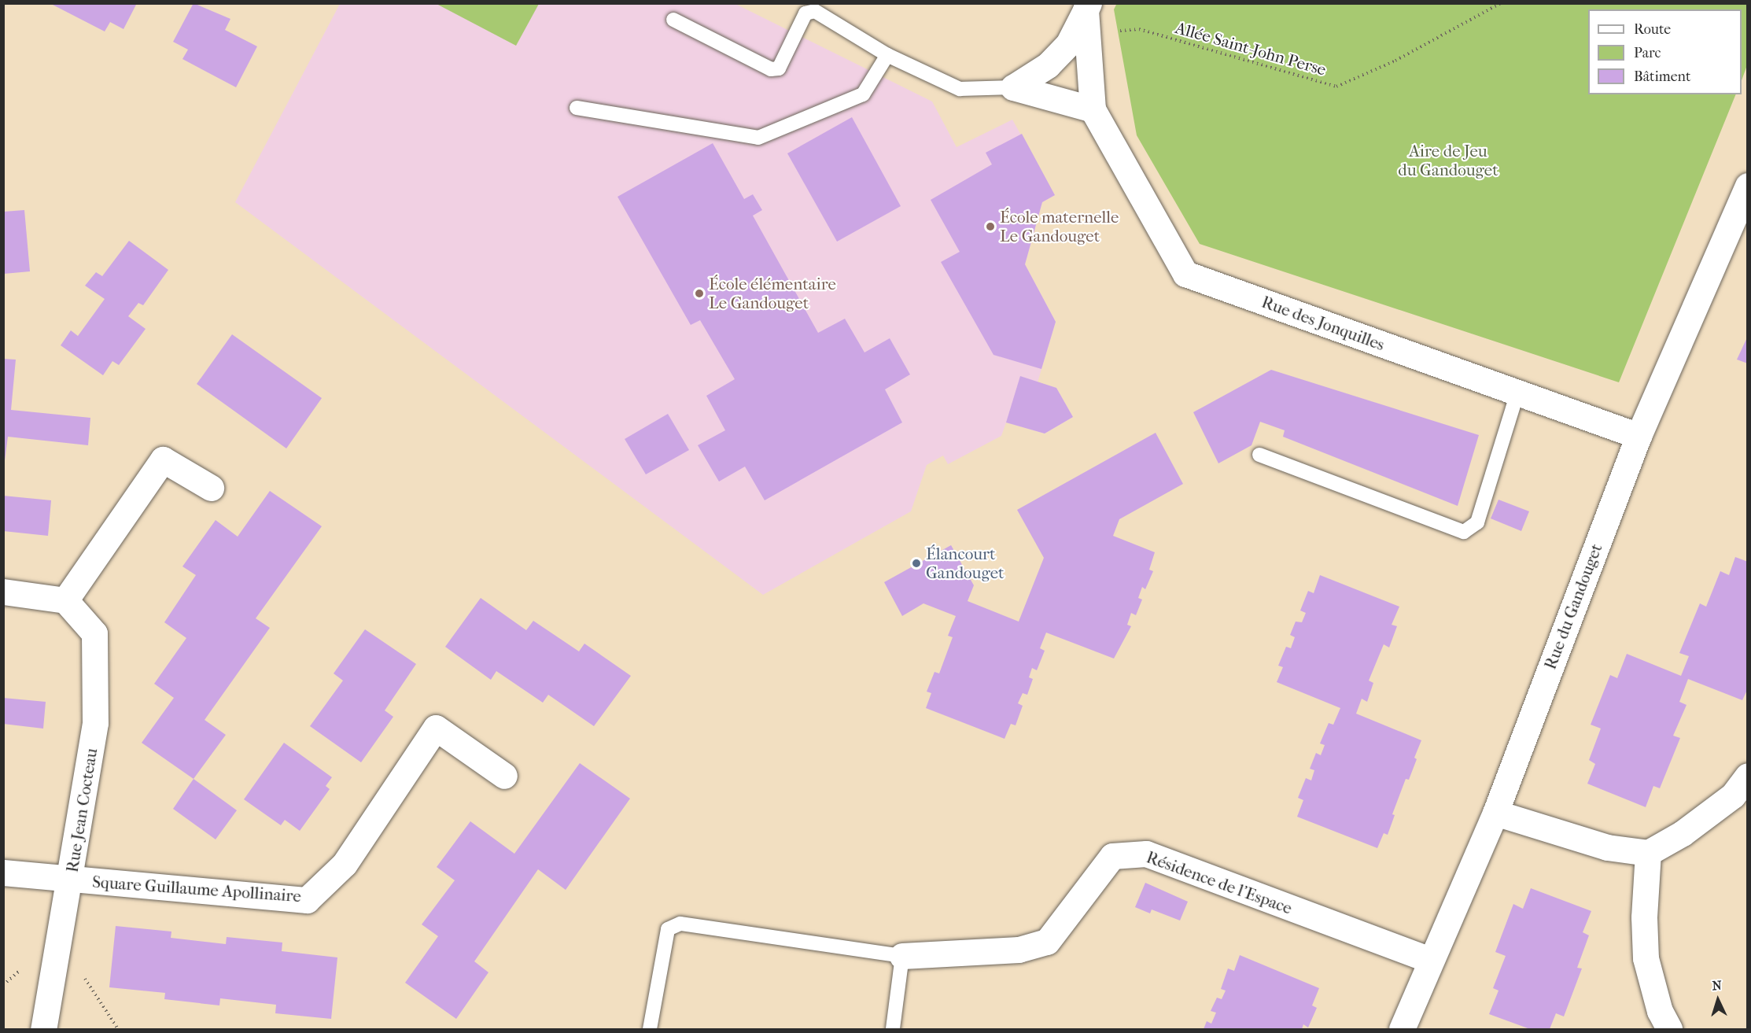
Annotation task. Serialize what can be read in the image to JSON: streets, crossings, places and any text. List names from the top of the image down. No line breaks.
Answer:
{"streets":{"street":["Rue des Jonquilles","Rue du Gandouget","Rue Jean Cocteau","Résidence de l'Espace","Square Guillaume Apollinaire"],"path":["Allée Saint-John Perse"]},"crossings":[["Allée Saint-John Perse","Rue des Jonquilles"],["Rue des Jonquilles","Rue du Gandouget"],["Rue du Gandouget","Résidence de l'Espace"],["Rue Jean Cocteau","Square Guillaume Apollinaire"]],"parks":["Aire de Jeu du Gandouget"],"places":["École maternelle Le Gandouget","École élémentaire Le Gandouget","Élancourt Gandouget"],"legend":["Route","Parc","Bâtiment"],"north":"top"}
